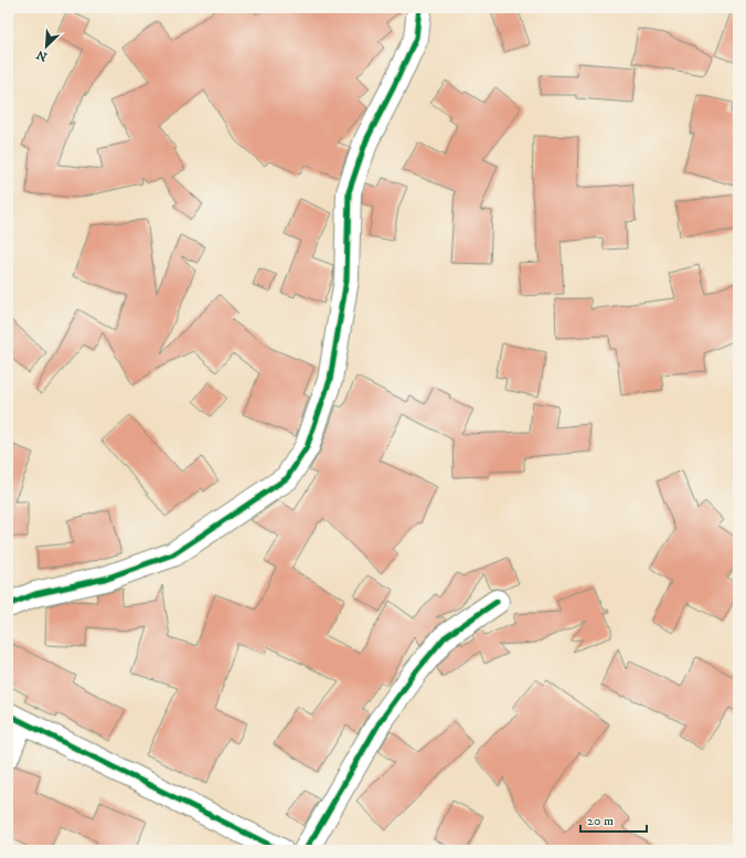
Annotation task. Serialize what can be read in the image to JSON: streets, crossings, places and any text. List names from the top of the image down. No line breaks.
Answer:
{"scale_bar":"20 m","north":"bottom left"}
